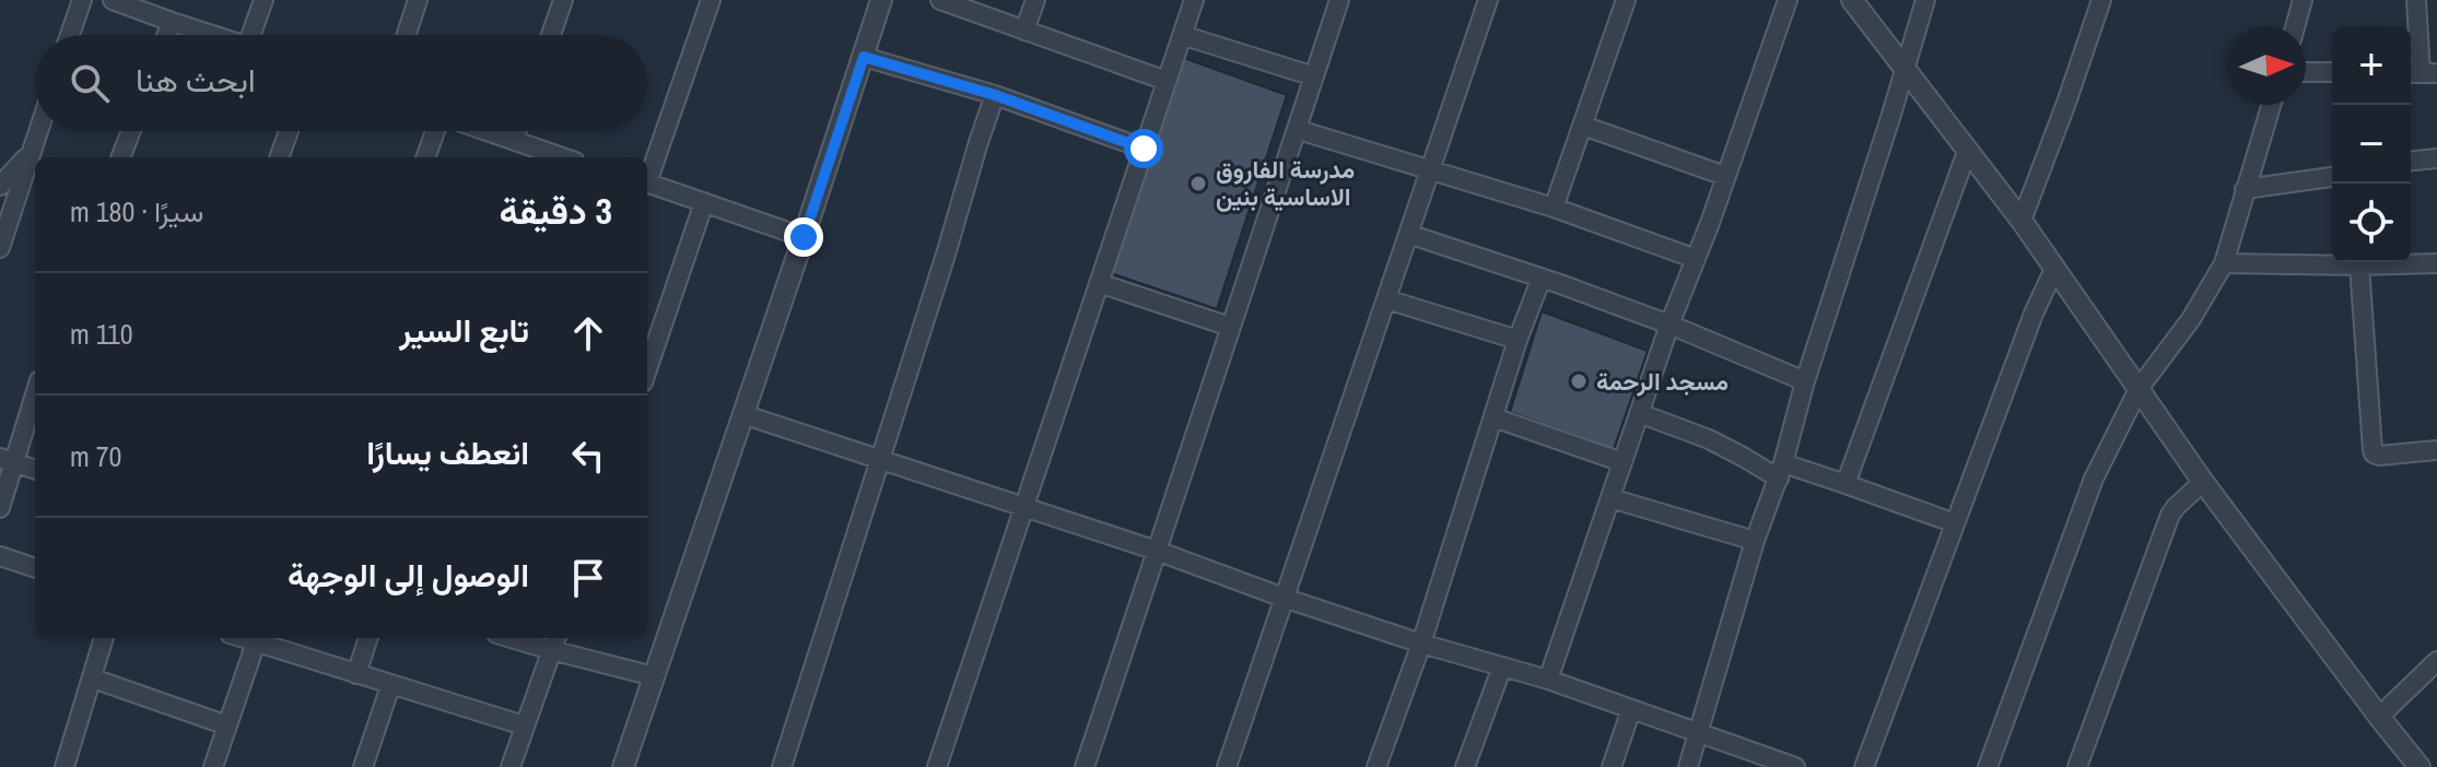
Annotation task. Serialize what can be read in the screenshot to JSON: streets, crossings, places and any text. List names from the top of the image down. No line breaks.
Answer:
{"places":["مدرسة الفاروق الاساسية بنين","مسجد الرحمة"],"north":"right","page":{"map_buttons":["+","−"],"search":"ابحث هنا","heading":["3 دقيقة","سيرًا · 180 m"],"list":[["تابع السير","110 m"],["انعطف يسارًا","70 m"],"الوصول إلى الوجهة"]}}
